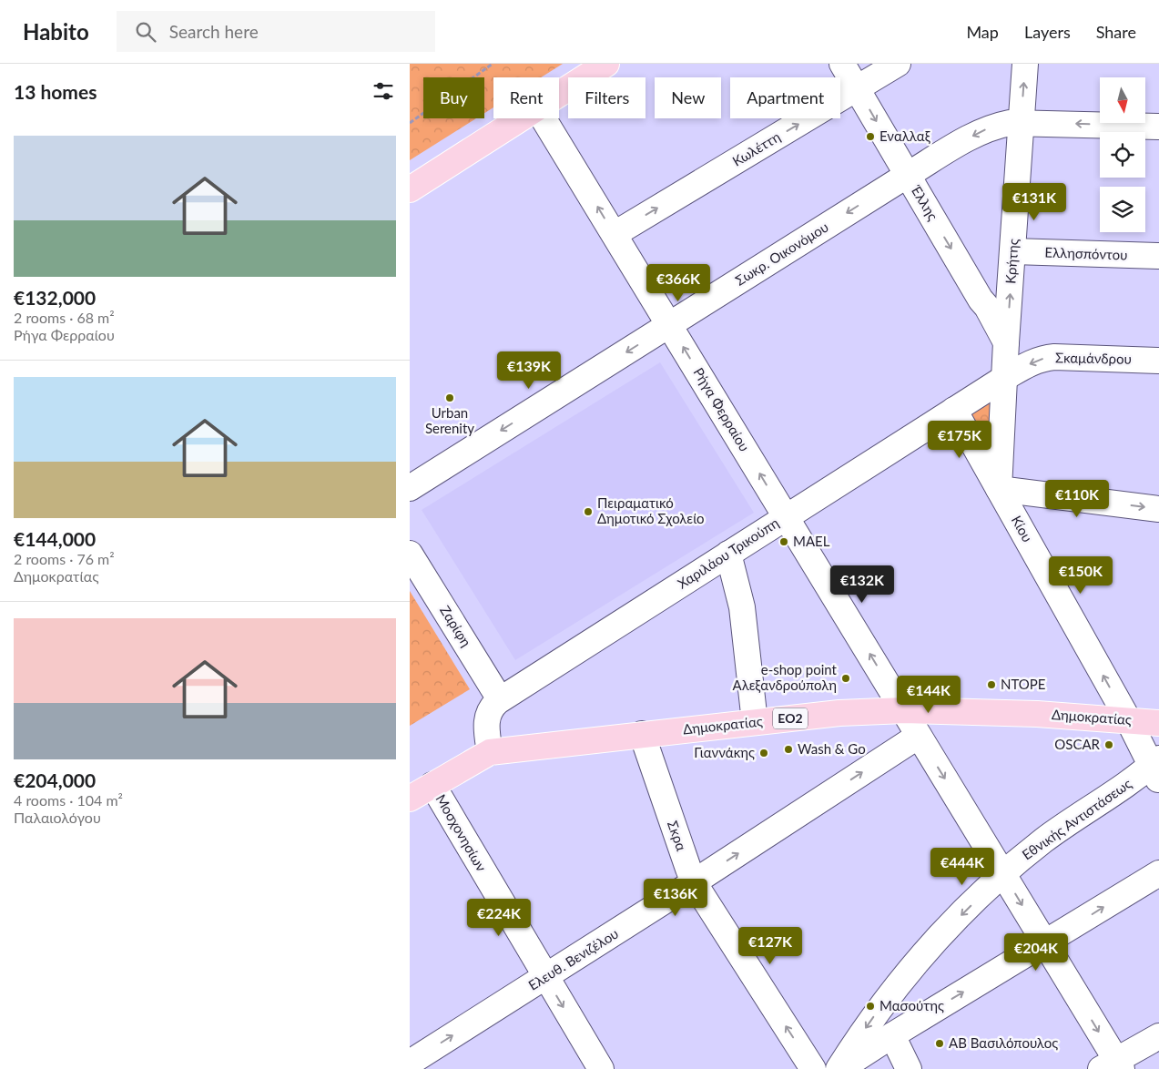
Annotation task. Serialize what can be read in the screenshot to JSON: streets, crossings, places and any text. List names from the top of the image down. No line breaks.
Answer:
{"streets":{"main road":["Δημοκρατίας","ΕΟ2"],"street":["Κωλέττη","Έλλης","Σωκρ. Οικονόμου","Ελλησπόντου","Κρήτης","Σκαμάνδρου","Ρήγα Φερραίου","Κίου","Χαριλάου Τρικούπη","Ζαρίφη","Εθνικής Αντιστάσεως","Μοσχονησίων","Σκρα","Ελευθ. Βενιζέλου"]},"crossings":[["Κωλέττη","Έλλης"],["Κωλέττη","Ρήγα Φερραίου"],["Έλλης","Σωκρ. Οικονόμου"],["Έλλης","Κρήτης"],["Σωκρ. Οικονόμου","Κρήτης"],["Σωκρ. Οικονόμου","Ρήγα Φερραίου"],["Ελλησπόντου","Κρήτης"],["Κρήτης","Σκαμάνδρου"],["Κρήτης","Κίου"],["Κρήτης","Χαριλάου Τρικούπη"],["Σκαμάνδρου","Χαριλάου Τρικούπη"],["Ρήγα Φερραίου","Χαριλάου Τρικούπη"],["Ρήγα Φερραίου","Δημοκρατίας"],["Ρήγα Φερραίου","Εθνικής Αντιστάσεως"],["Ρήγα Φερραίου","Ελευθ. Βενιζέλου"],["Κίου","Χαριλάου Τρικούπη"],["Κίου","Δημοκρατίας"],["Κίου","Εθνικής Αντιστάσεως"],["Χαριλάου Τρικούπη","Ζαρίφη"],["Χαριλάου Τρικούπη","Δημοκρατίας"],["Δημοκρατίας","Μοσχονησίων"],["Δημοκρατίας","Σκρα"],["Μοσχονησίων","Ελευθ. Βενιζέλου"],["Σκρα","Ελευθ. Βενιζέλου"]],"one_way":["Κωλέττη","Έλλης","Σωκρ. Οικονόμου","Κρήτης","Κίου","Σκρα","Ελευθ. Βενιζέλου"],"places":["Εναλλαξ","Urban Serenity","Πειραματικό Δημοτικό Σχολείο","MAEL","e-shop point Αλεξανδρούπολη","ΝΤΟΡΕ","OSCAR","Wash & Go","Γιαννάκης","Μασούτης","ΑΒ Βασιλόπουλος"],"north":"bottom","page":{"header":"Habito","search":"Search here","nav":["Map","Layers","Share"],"heading":"13 homes","chip":["Buy","Rent","Filters","New","Apartment"],"list":[{"name":"€132,000","note":"2 rooms · 68 m² · Ρήγα Φερραίου"},{"name":"€144,000","note":"2 rooms · 76 m² · Δημοκρατίας"},{"name":"€204,000","note":"4 rooms · 104 m² · Παλαιολόγου"}],"price":["€131K","€366K","€139K","€175K","€110K","€150K","€132K","€144K","€444K","€136K","€224K","€127K","€204K"]}}
